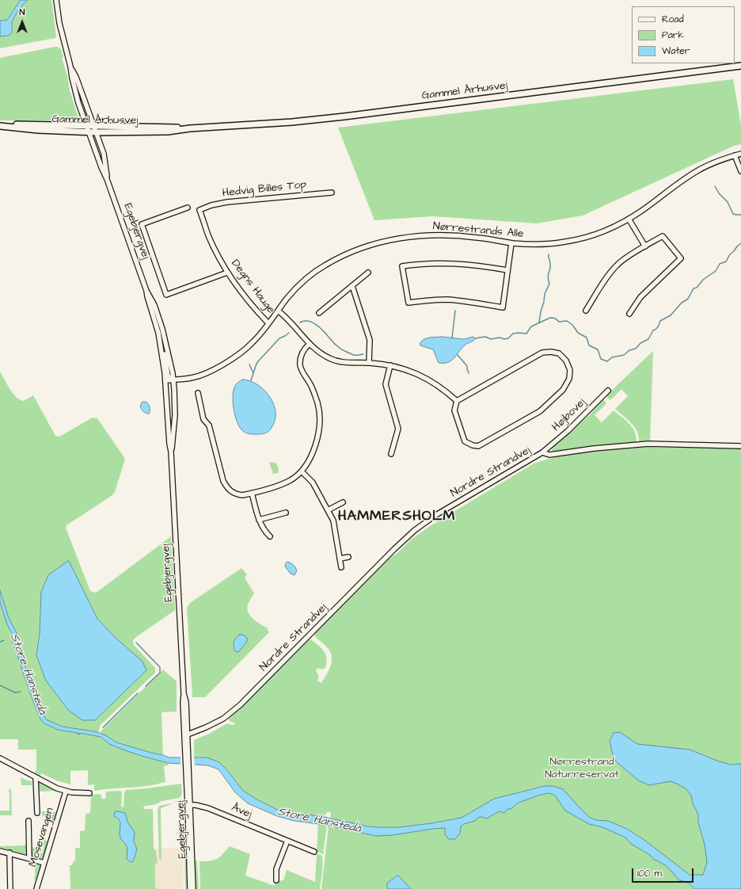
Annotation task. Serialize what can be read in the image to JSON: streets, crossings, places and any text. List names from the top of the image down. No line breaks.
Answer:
{"streets":{"main road":["Gammel Århusvej"],"street":["Hedvig Billes Top","Nørrestrands Alle","Egebjergvej","Degns Hauge","Højbovej","Nordre Strandvej","Åvej","Mosevangen"]},"crossings":[["Gammel Århusvej","Egebjergvej"],["Hedvig Billes Top","Degns Hauge"],["Nørrestrands Alle","Egebjergvej"],["Nørrestrands Alle","Degns Hauge"],["Egebjergvej","Nordre Strandvej"],["Egebjergvej","Åvej"],["Højbovej","Nordre Strandvej"]],"districts":["HAMMERSHOLM"],"water":["Store Hanstedå"],"parks":["Nørrestrand Naturreservat"],"legend":["Road","Park","Water"],"scale_bar":"100 m","north":"top"}
